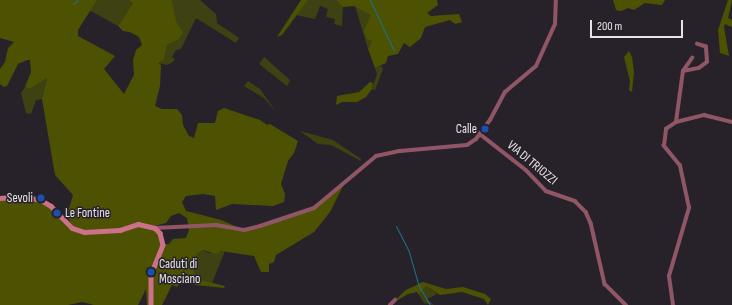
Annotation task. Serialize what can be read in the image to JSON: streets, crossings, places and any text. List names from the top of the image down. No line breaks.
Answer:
{"streets":{"street":["VIA DI TRIOZZI"]},"places":["Calle","Sevoli","Le Fontine","Caduti di Mosciano"],"scale_bar":"200 m"}
